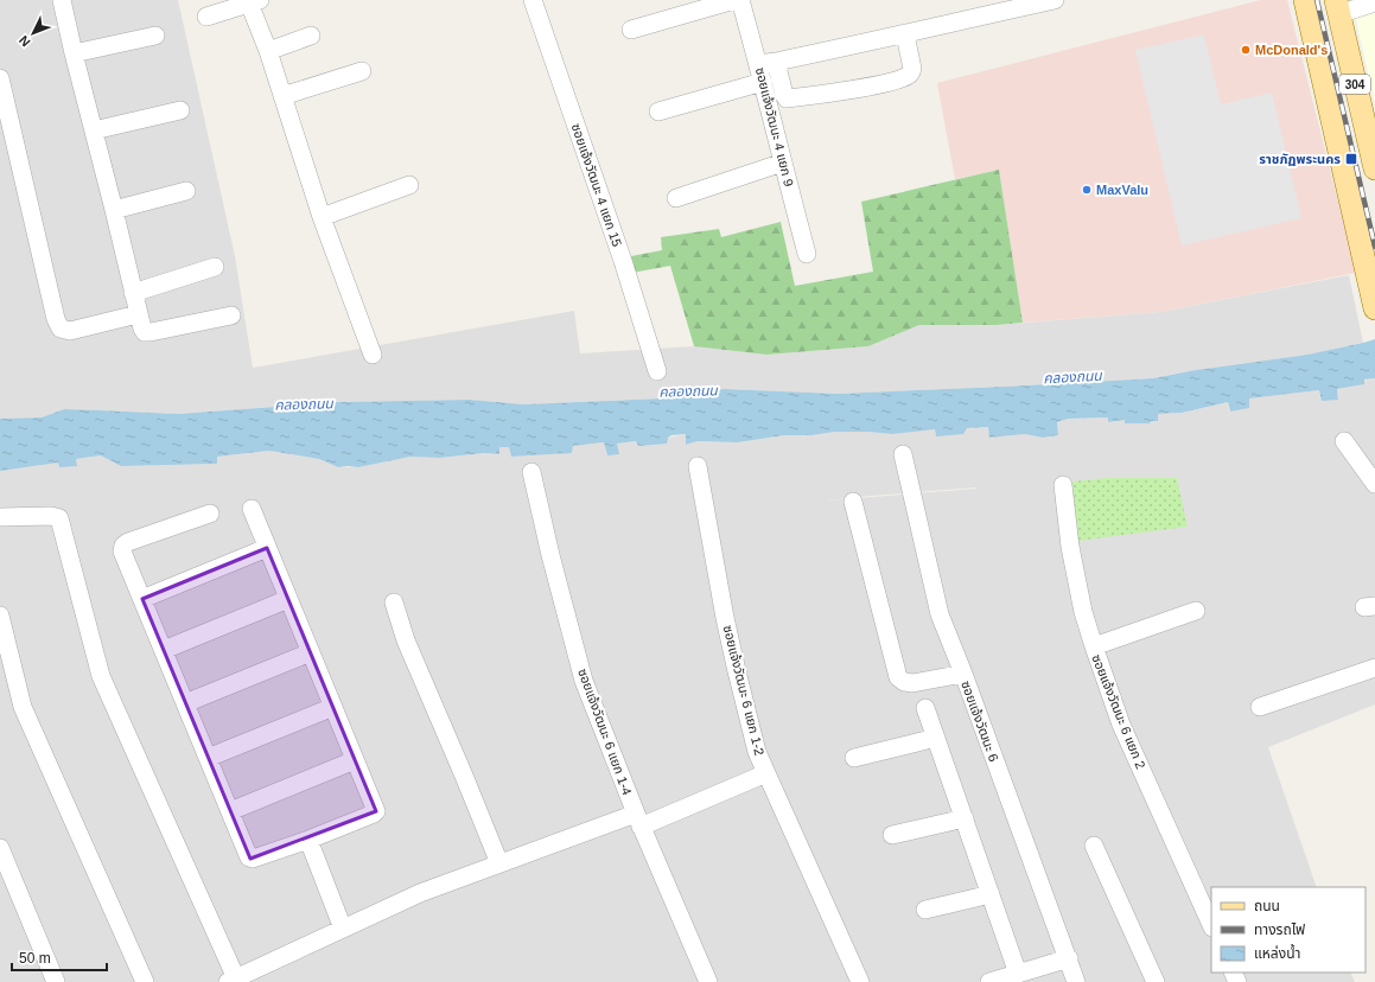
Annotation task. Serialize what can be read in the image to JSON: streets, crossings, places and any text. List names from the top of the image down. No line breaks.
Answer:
{"streets":{"main road":["304"],"street":["ซอยแจ้งวัฒนะ 4 แยก 9","ซอยแจ้งวัฒนะ 4 แยก 15","ซอยแจ้งวัฒนะ 6 แยก 1-2","ซอยแจ้งวัฒนะ 6 แยก 2","ซอยแจ้งวัฒนะ 6","ซอยแจ้งวัฒนะ 6 แยก 1-4"]},"water":["คลองถนน"],"places":{"other":["McDonald's","MaxValu"],"transit":["ราชภัฏพระนคร"]},"legend":["ถนน","ทางรถไฟ","แหล่งน้ำ"],"scale_bar":"50 m","north":"bottom left"}
